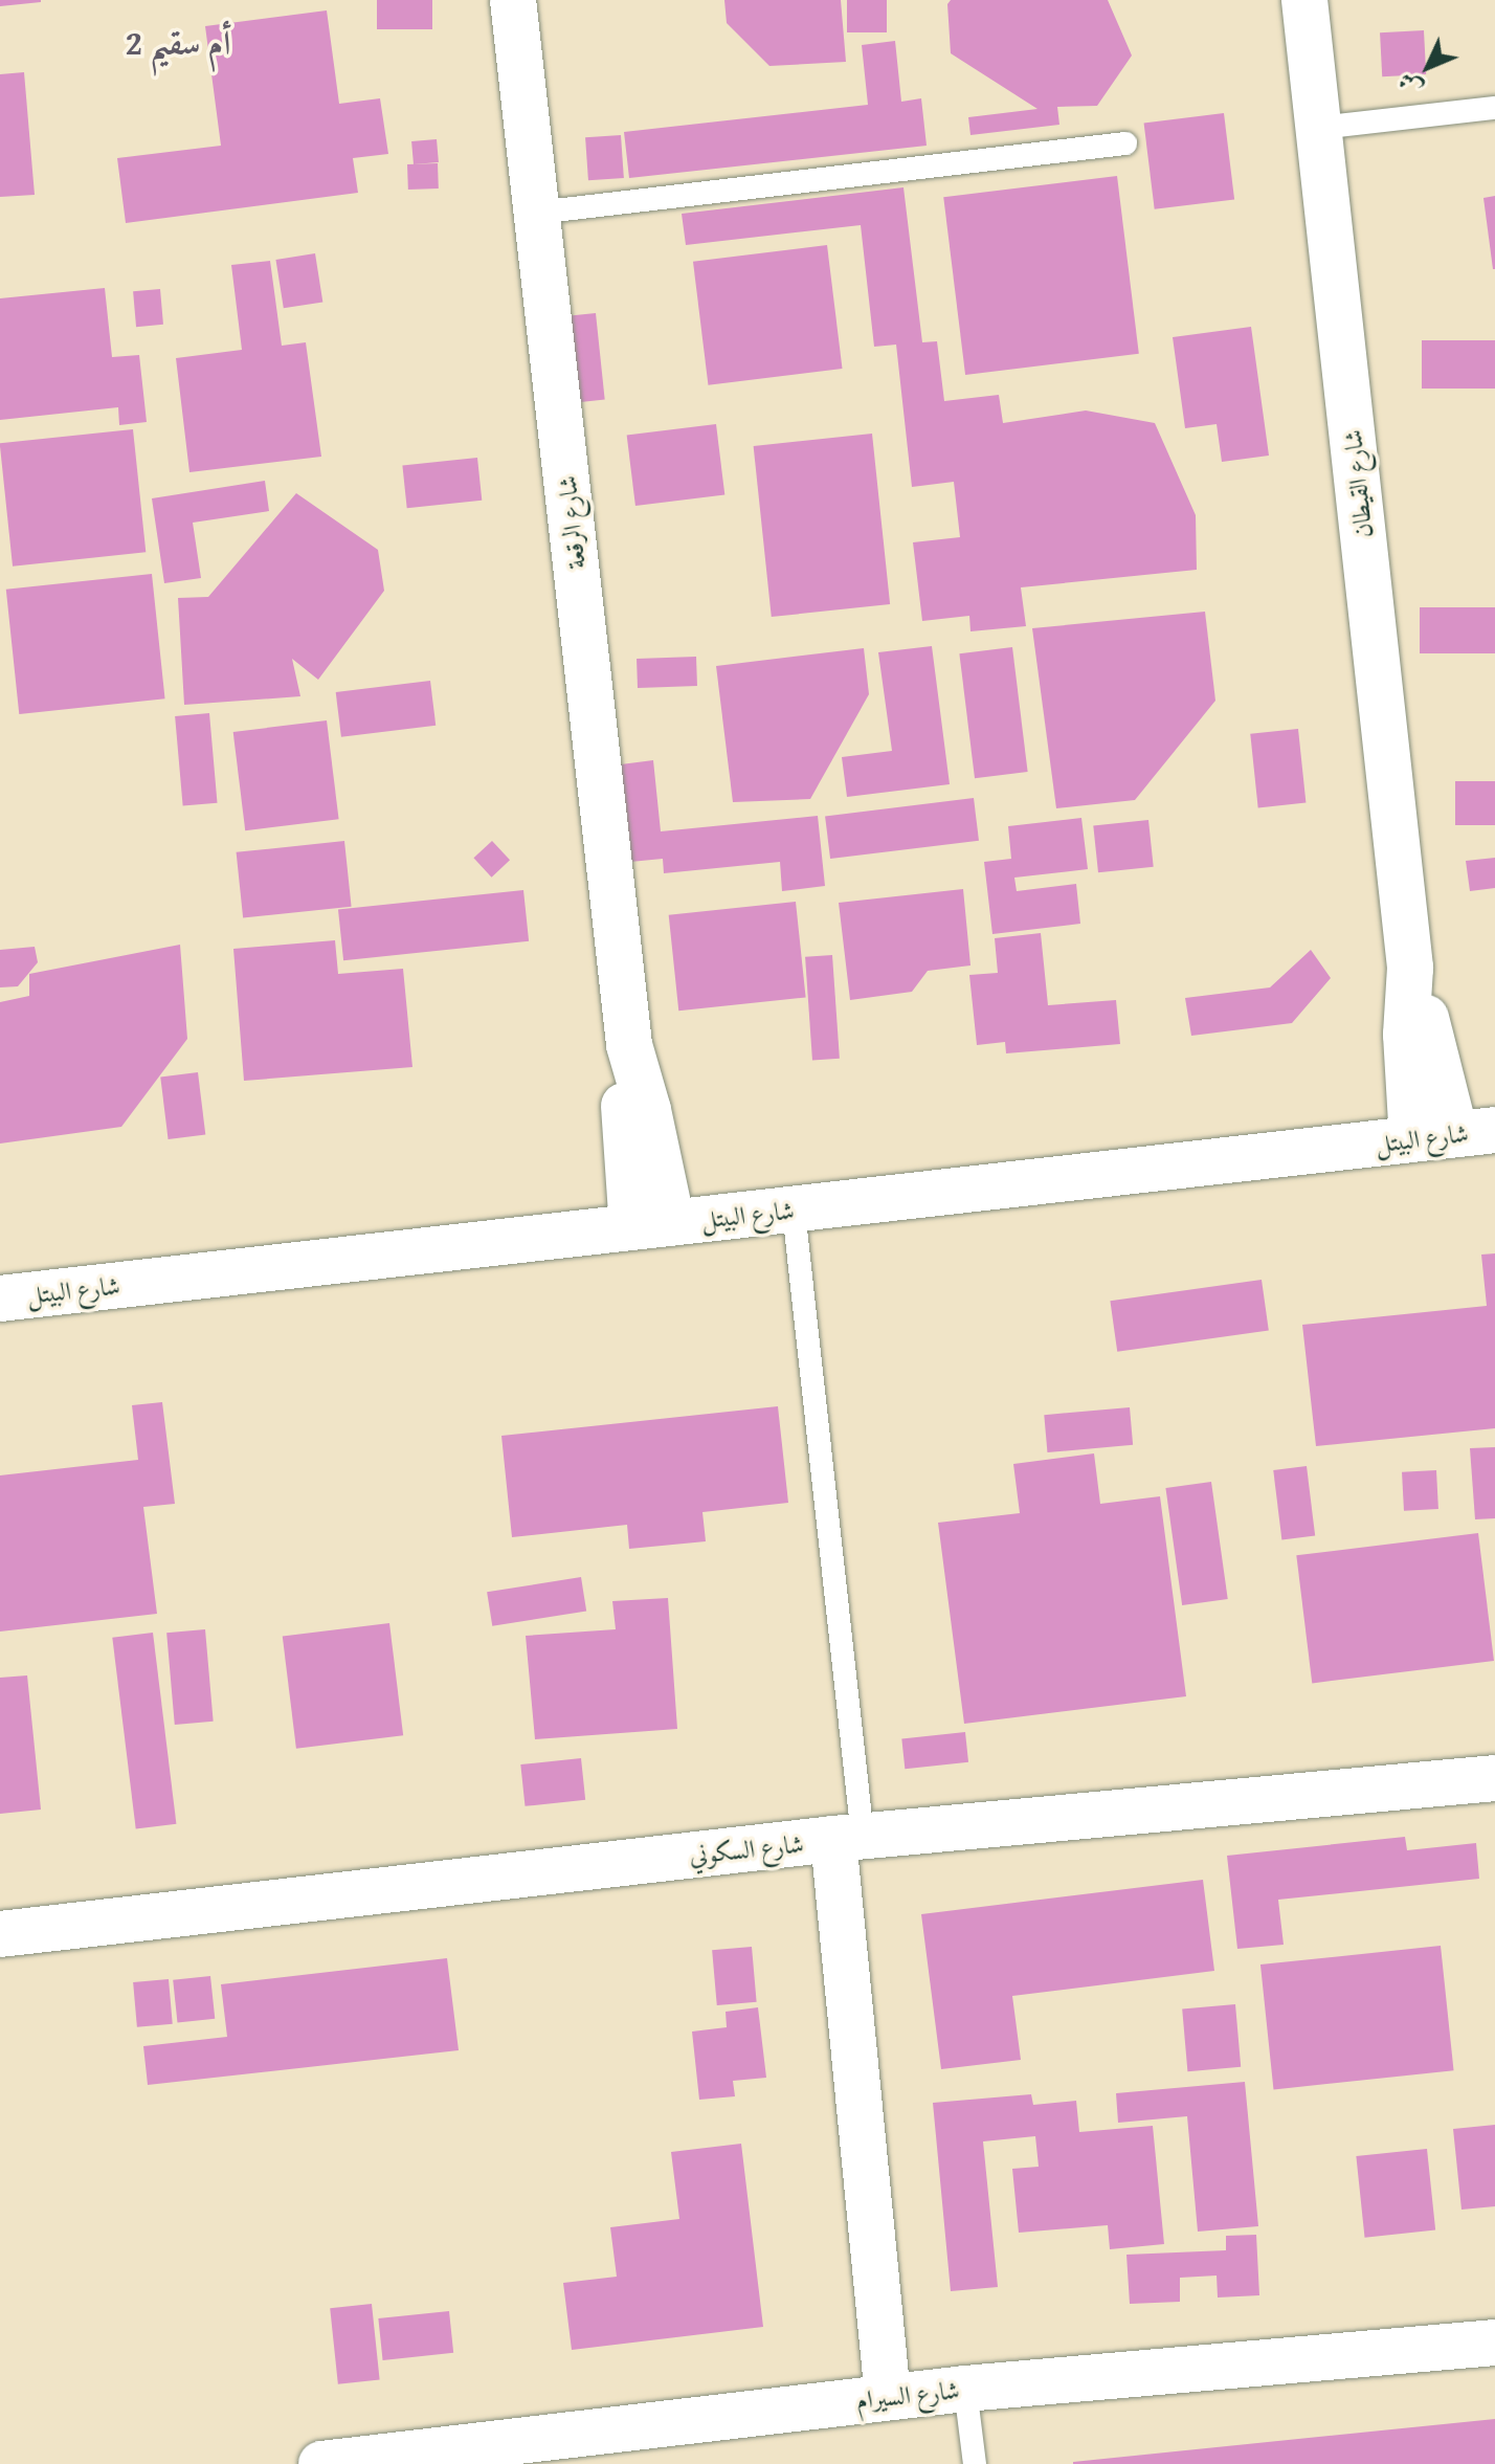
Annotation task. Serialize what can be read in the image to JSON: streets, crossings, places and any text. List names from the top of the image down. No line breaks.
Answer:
{"streets":{"street":["شارع القيطان","شارع الرقعة","شارع البيتل","شارع السكوني","شارع السيرام"]},"crossings":[["شارع القيطان","شارع البيتل"],["شارع الرقعة","شارع البيتل"]],"districts":["أم سقيم 2"],"north":"bottom left"}
